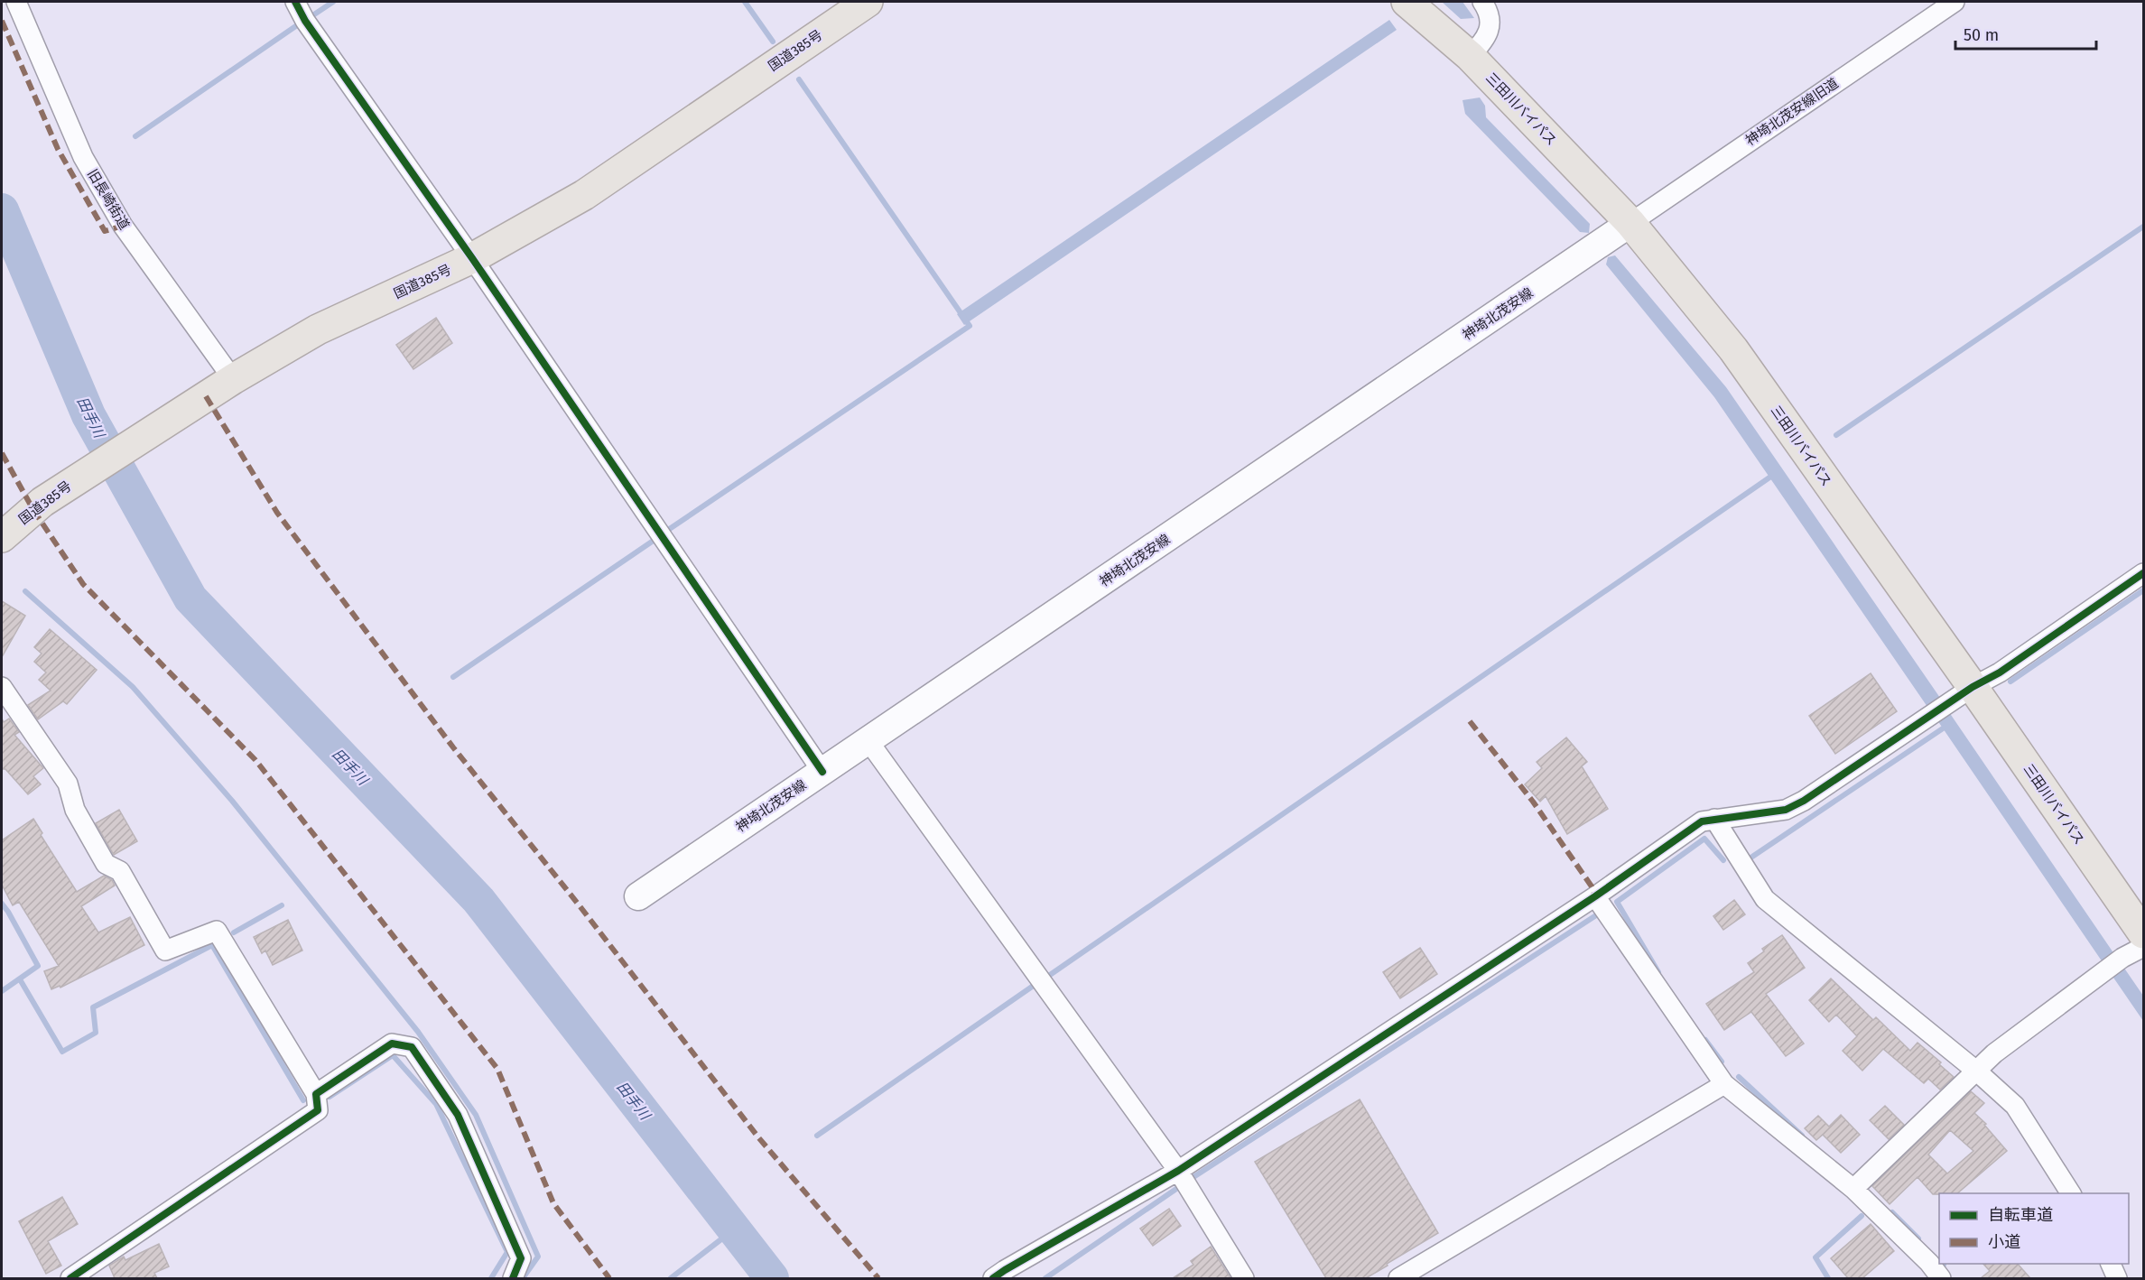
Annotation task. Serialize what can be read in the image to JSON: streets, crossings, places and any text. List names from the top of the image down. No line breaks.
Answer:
{"streets":{"highway":["国道385号","三田川バイパス"],"main road":["神埼北茂安線"],"street":["神埼北茂安線旧道","旧長崎街道"]},"crossings":[["国道385号","旧長崎街道"],["三田川バイパス","神埼北茂安線旧道"],["三田川バイパス","神埼北茂安線"],["神埼北茂安線旧道","神埼北茂安線"]],"water":["田手川"],"legend":["自転車道","小道"],"scale_bar":"50 m"}
